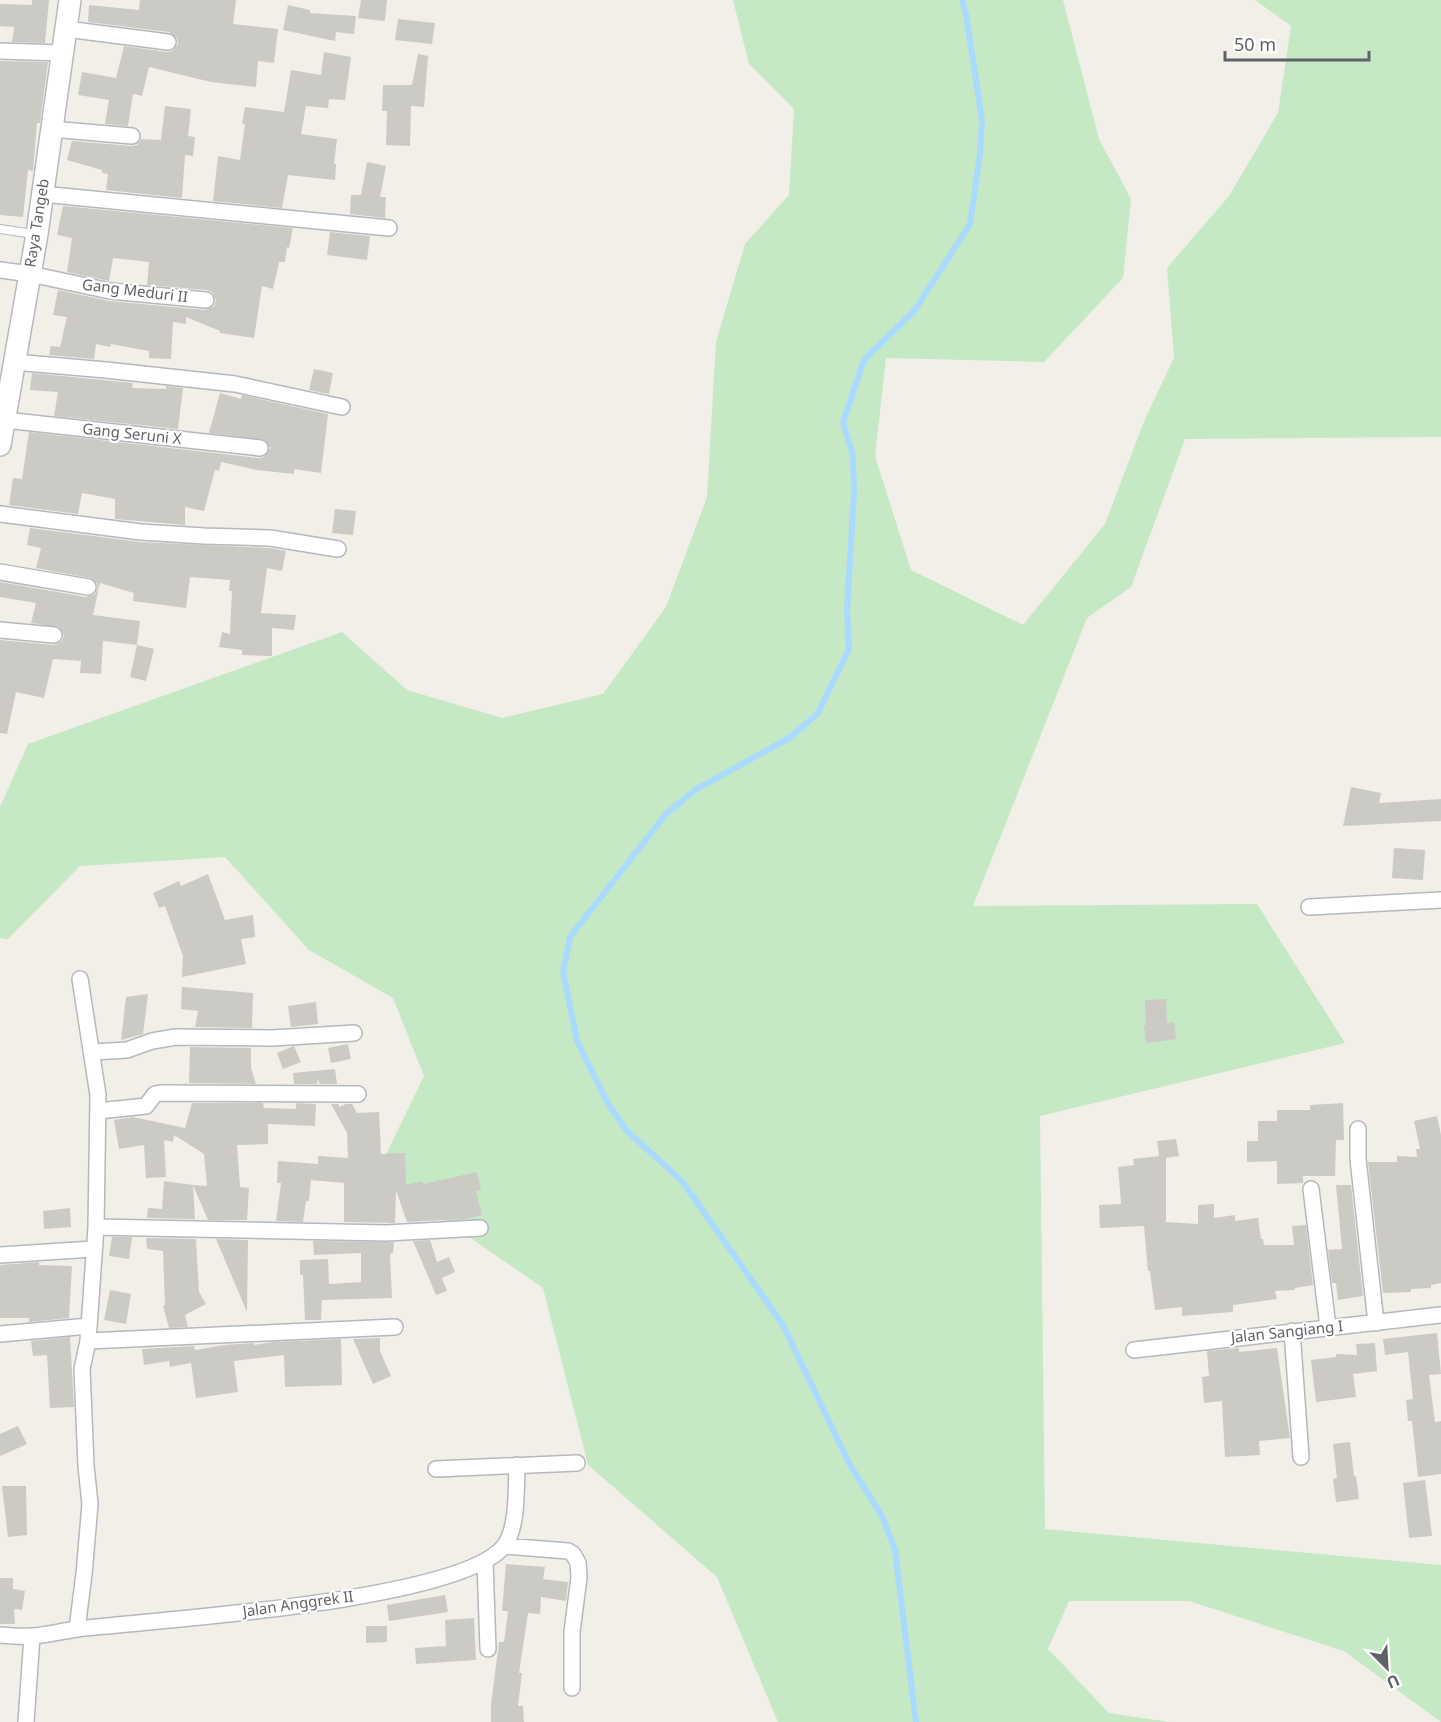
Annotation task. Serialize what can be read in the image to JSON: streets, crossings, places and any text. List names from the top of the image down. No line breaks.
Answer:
{"streets":{"street":["Raya Tangeb","Gang Meduri II","Gang Seruni X","Jalan Sangiang I","Jalan Anggrek II"]},"crossings":[["Raya Tangeb","Gang Meduri II"],["Raya Tangeb","Gang Seruni X"]],"scale_bar":"50 m","north":"bottom right"}
